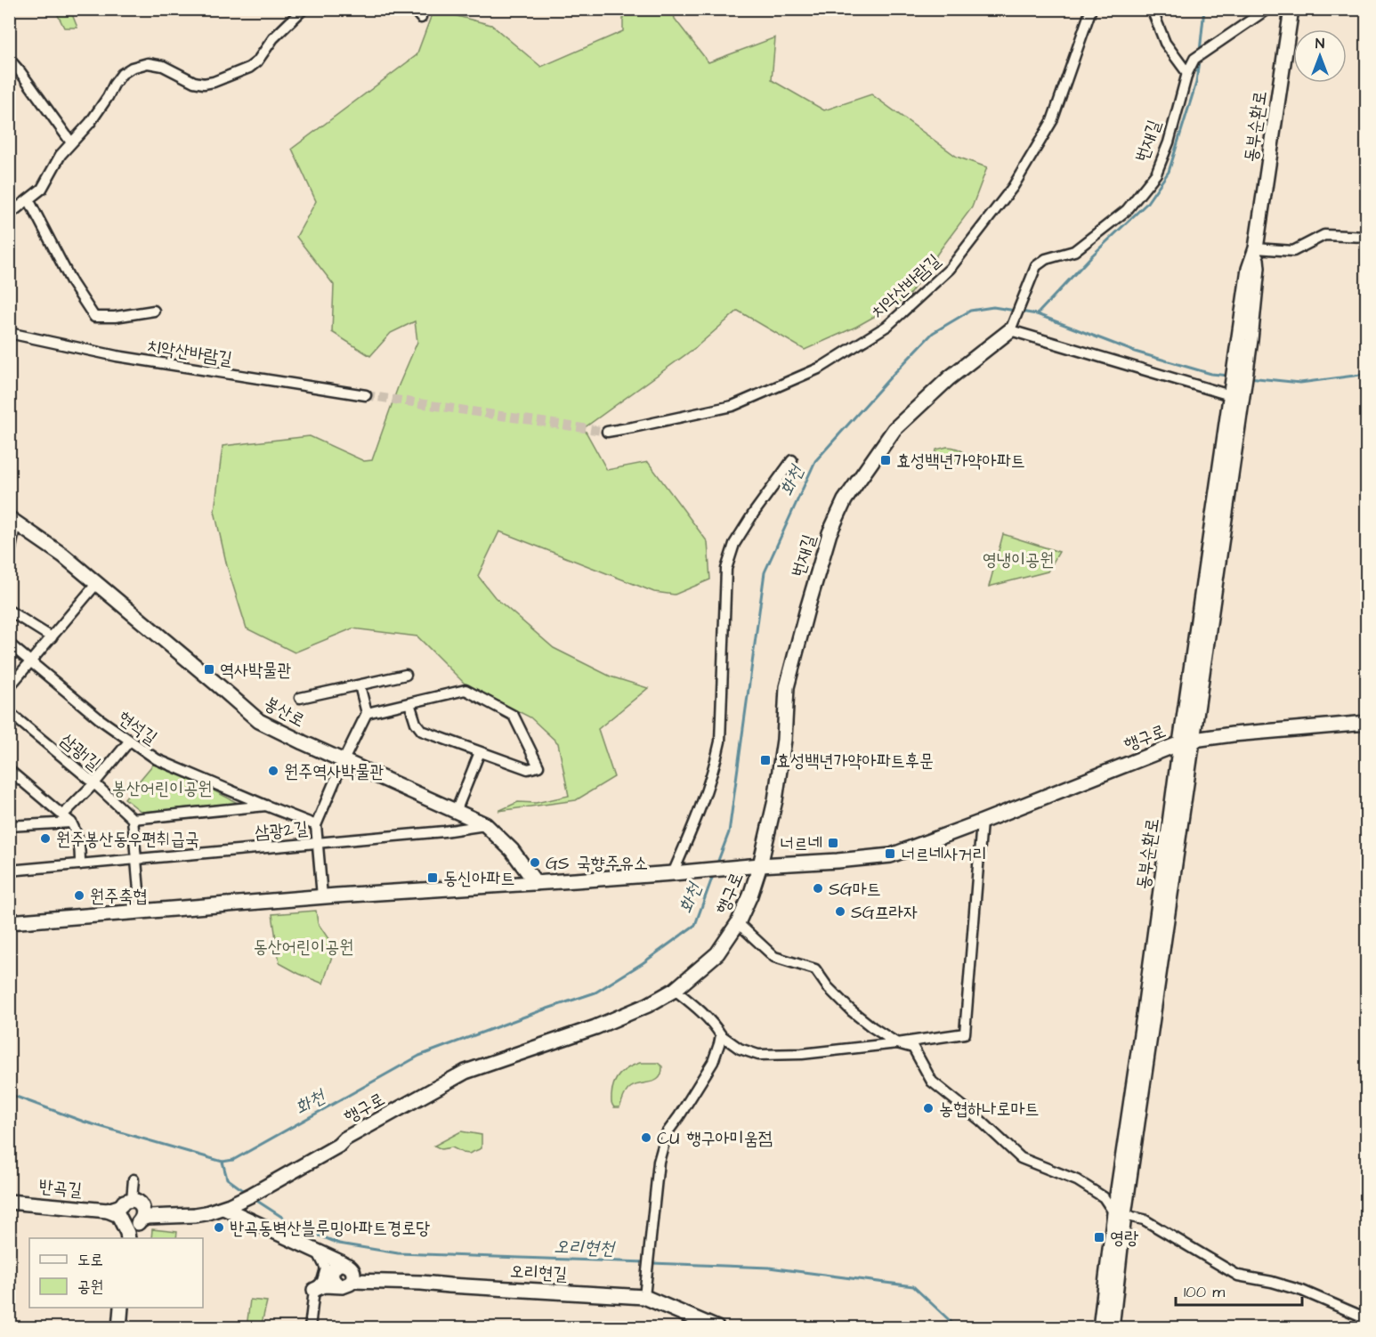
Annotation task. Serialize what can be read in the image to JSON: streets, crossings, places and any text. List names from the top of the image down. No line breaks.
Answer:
{"streets":{"street":["동부순환로","번재길","치악산바람길","봉산로","현석길","행구로","삼광1길","삼광2길","반곡길","오리현길"]},"crossings":[["동부순환로","행구로"],["번재길","행구로"],["봉산로","삼광2길"],["현석길","삼광1길"]],"water":["화천","오리현천"],"parks":["영냉이공원","봉산어린이공원","동산어린이공원"],"places":{"transit":["효성백년가약아파트","역사박물관","효성백년가약아파트후문","너르네","너르네사거리","동신아파트","영랑"],"other":["원주역사박물관","원주봉산동우편취급국","GS 국향주유소","SG마트","원주축협","SG프라자","농협하나로마트","CU 행구아미움점","반곡동벽산블루밍아파트경로당"]},"legend":["도로","공원"],"scale_bar":"100 m","north":"top"}
